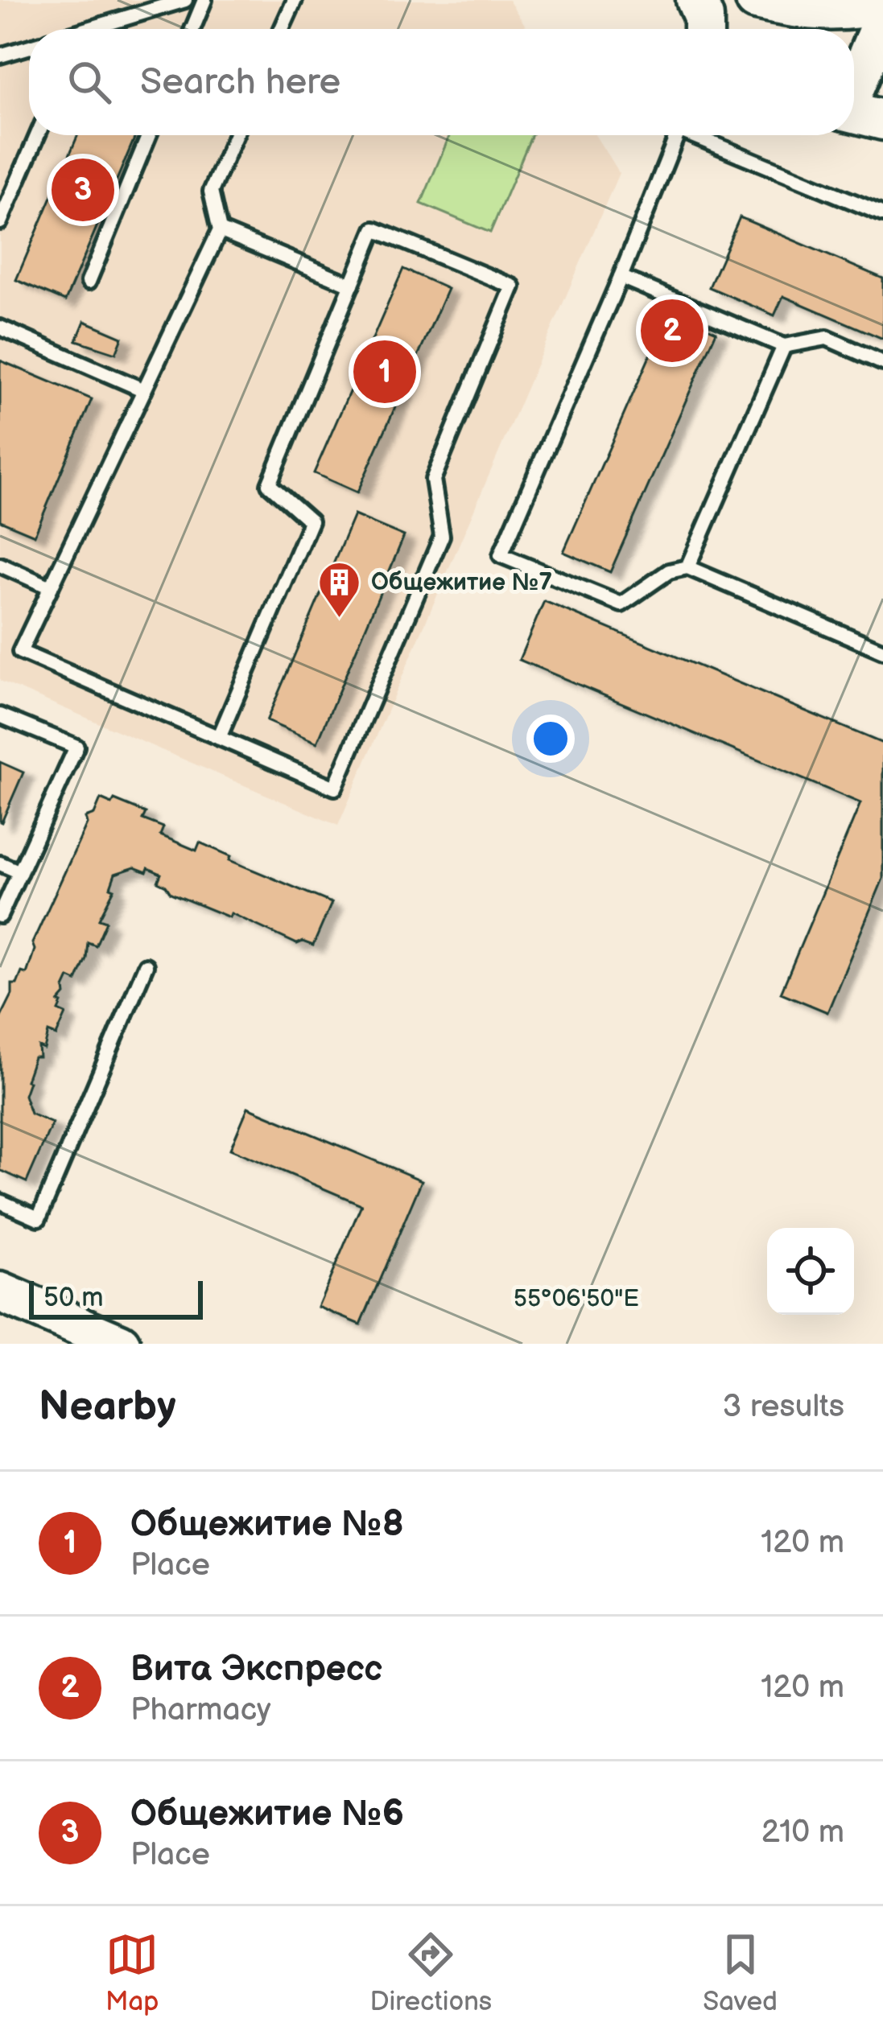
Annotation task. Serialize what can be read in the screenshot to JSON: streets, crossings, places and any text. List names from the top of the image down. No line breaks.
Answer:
{"places":{"building":["Общежитие №7"]},"scale_bar":"50 m","page":{"search":"Search here","pins":["3","2","1"],"scale":"50 m","heading":["Nearby","3 results"],"list":[{"mark":"1","name":"Общежитие №8","note":"Place","value":"120 m"},{"mark":"2","name":"Вита Экспресс","note":"Pharmacy","value":"120 m"},{"mark":"3","name":"Общежитие №6","note":"Place","value":"210 m"}],"nav":["Map","Directions","Saved"]},"coordinates":["55°06'50\"E"]}
